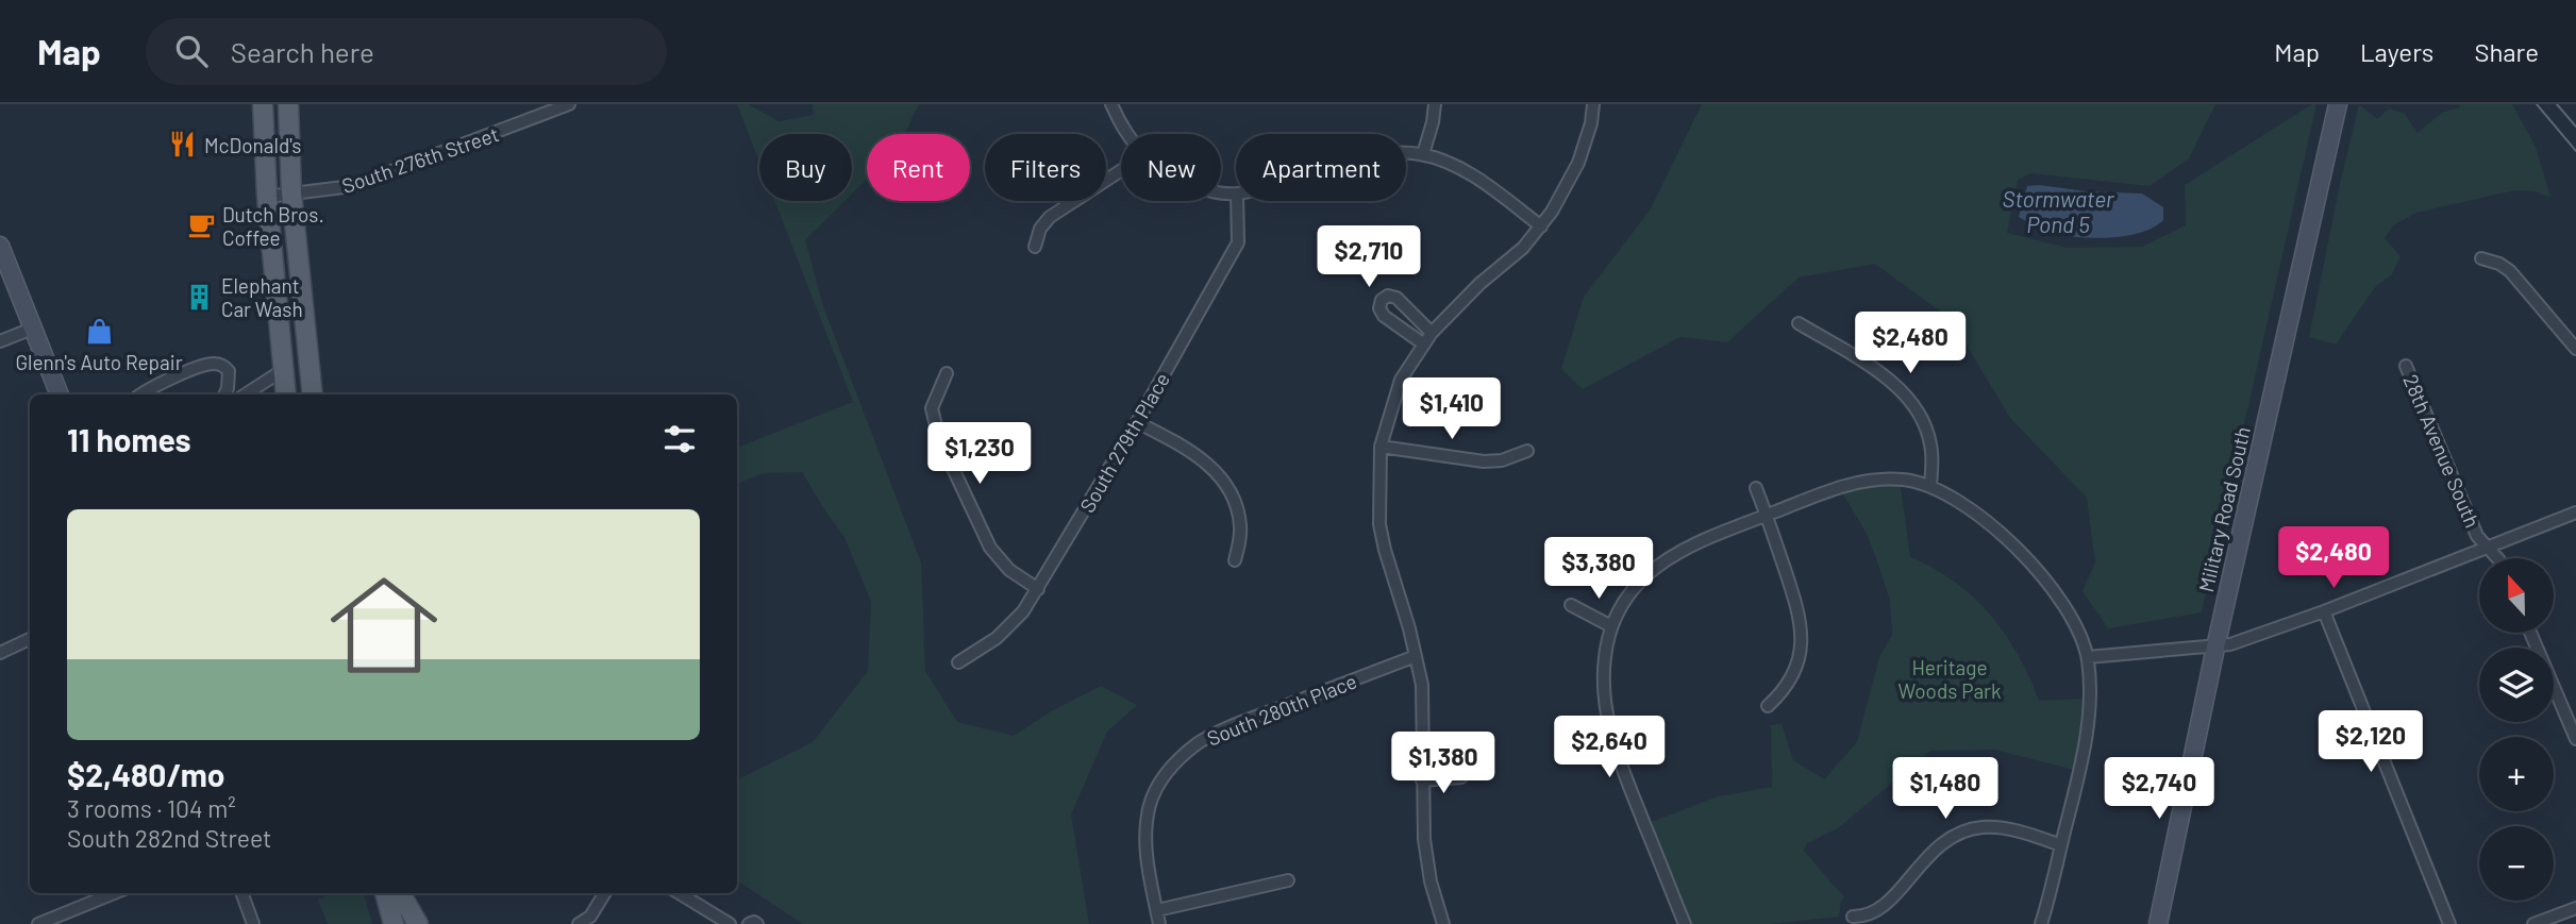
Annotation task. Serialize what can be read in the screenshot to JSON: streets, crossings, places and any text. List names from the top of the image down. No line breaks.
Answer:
{"streets":{"main road":["Military Road South"],"street":["South 276th Street","South 279th Place","28th Avenue South","South 280th Place"]},"water":["Stormwater Pond 5"],"parks":["Heritage Woods Park"],"places":{"restaurant":["McDonald's"],"cafe":["Dutch Bros. Coffee"],"building":["Elephant Car Wash"],"shop":["Glenn's Auto Repair"]},"north":"top","page":{"header":"Map","search":"Search here","nav":["Map","Layers","Share"],"chip":["Buy","Rent","Filters","New","Apartment"],"price":["$2,710","$2,480","$1,410","$1,230","$2,480","$3,380","$2,120","$2,640","$1,380","$1,480","$2,740"],"heading":"11 homes","list":[{"name":"$2,480/mo","note":"3 rooms · 104 m² · South 282nd Street"}],"map_buttons":["+","−"]}}
